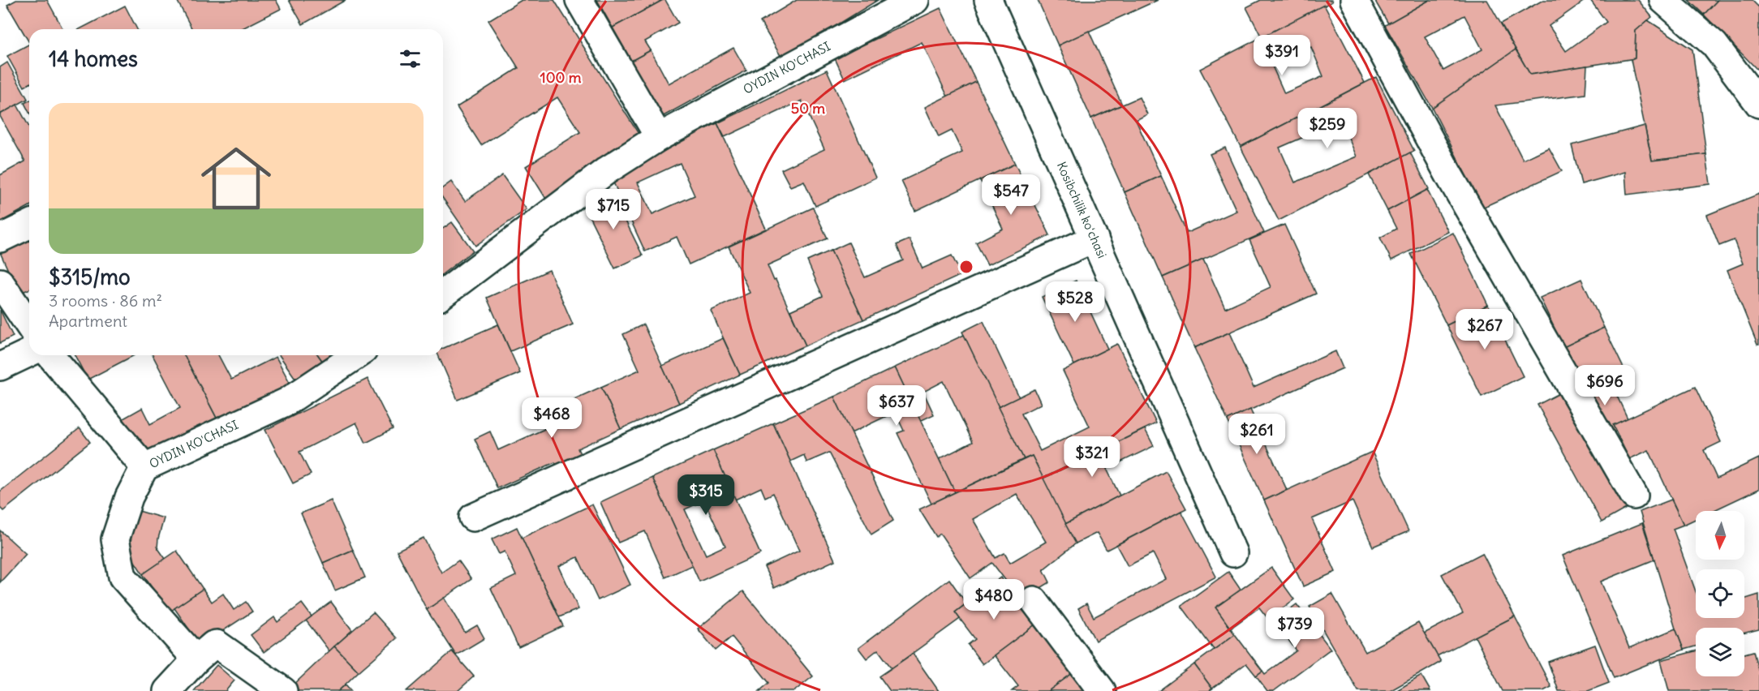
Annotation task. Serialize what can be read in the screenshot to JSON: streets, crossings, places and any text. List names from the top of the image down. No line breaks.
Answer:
{"streets":{"street":["OYDIN KO'CHASI","Kosibchilik koʻchasi"]},"north":"bottom","page":{"heading":"14 homes","price":["$391","$259","$547","$715","$528","$267","$696","$637","$468","$261","$321","$315","$480","$739"],"list":[{"name":"$315/mo","note":"3 rooms · 86 m² · Apartment"}]},"rings":["100 m","50 m"]}
